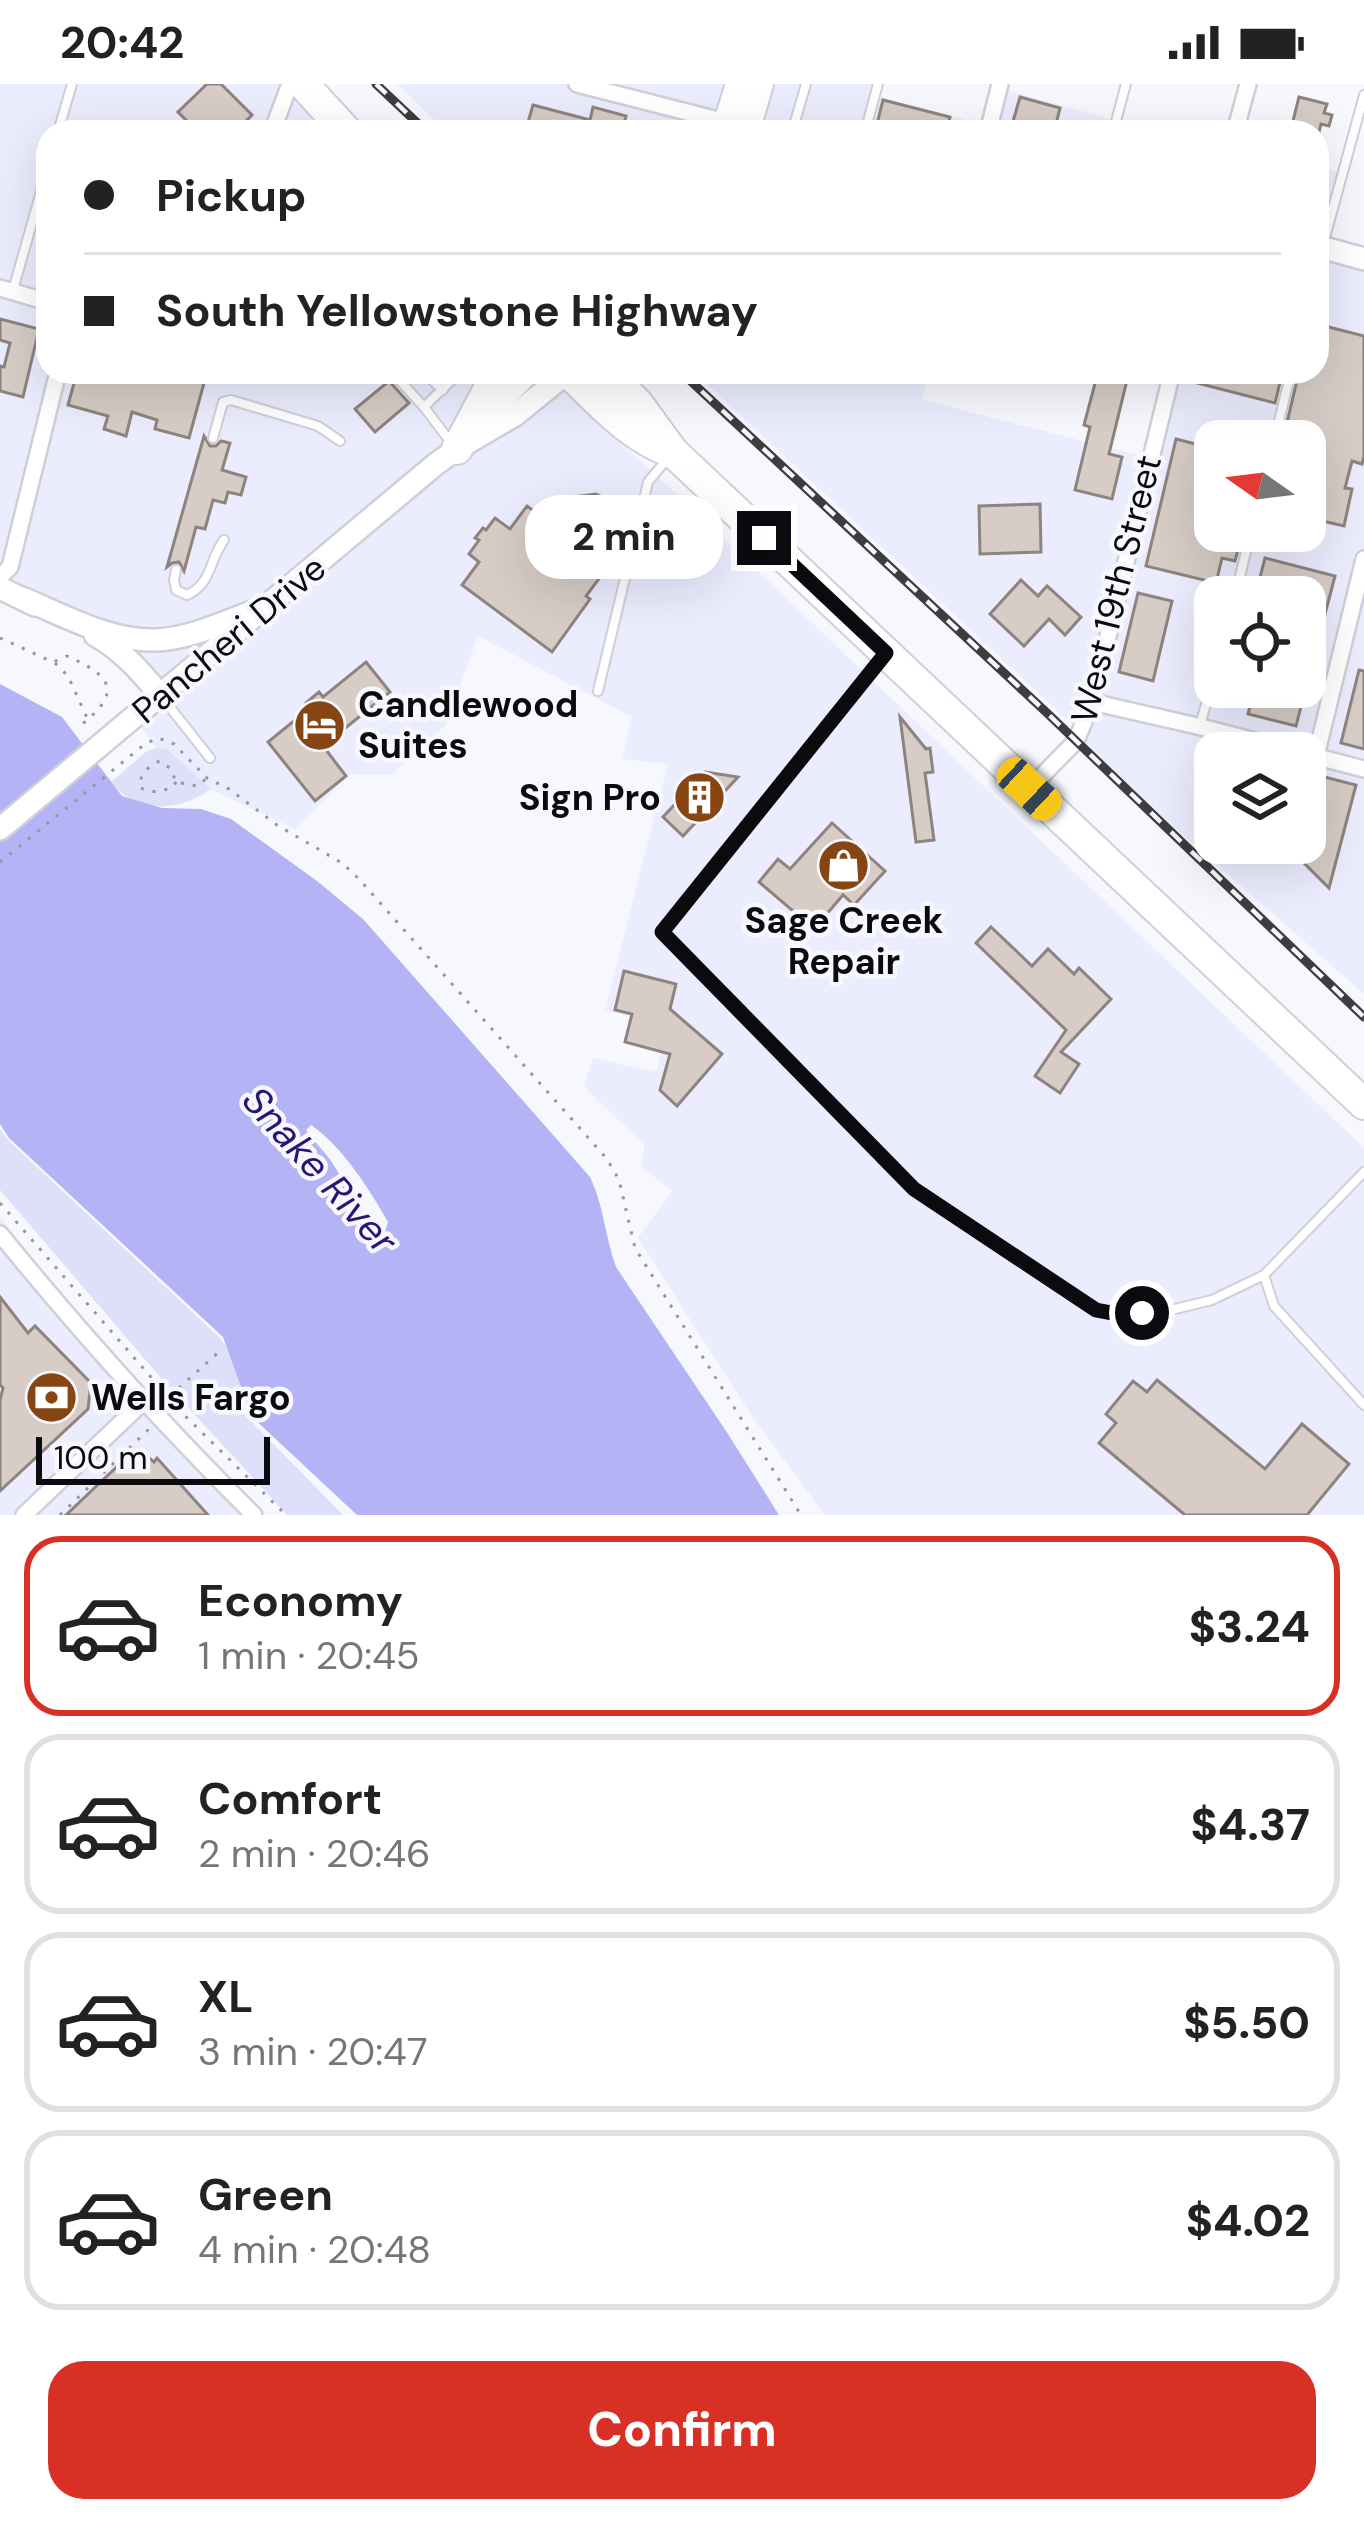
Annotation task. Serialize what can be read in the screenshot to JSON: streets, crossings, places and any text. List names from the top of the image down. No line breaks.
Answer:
{"streets":{"main road":["Pancheri Drive"],"street":["West 19th Street"]},"water":["Snake River"],"places":{"hotel":["Candlewood Suites"],"building":["Sign Pro"],"shop":["Sage Creek Repair"],"bank":["Wells Fargo"]},"scale_bar":"100 m","north":"left","page":{"status":"20:42","banner":["Pickup","South Yellowstone Highway"],"bubble":"2 min","scale":"100 m","list":[{"name":"Economy","note":"1 min · 20:45","value":"$3.24"},{"name":"Comfort","note":"2 min · 20:46","value":"$4.37"},{"name":"XL","note":"3 min · 20:47","value":"$5.50"},{"name":"Green","note":"4 min · 20:48","value":"$4.02"}],"buttons":"Confirm"}}
